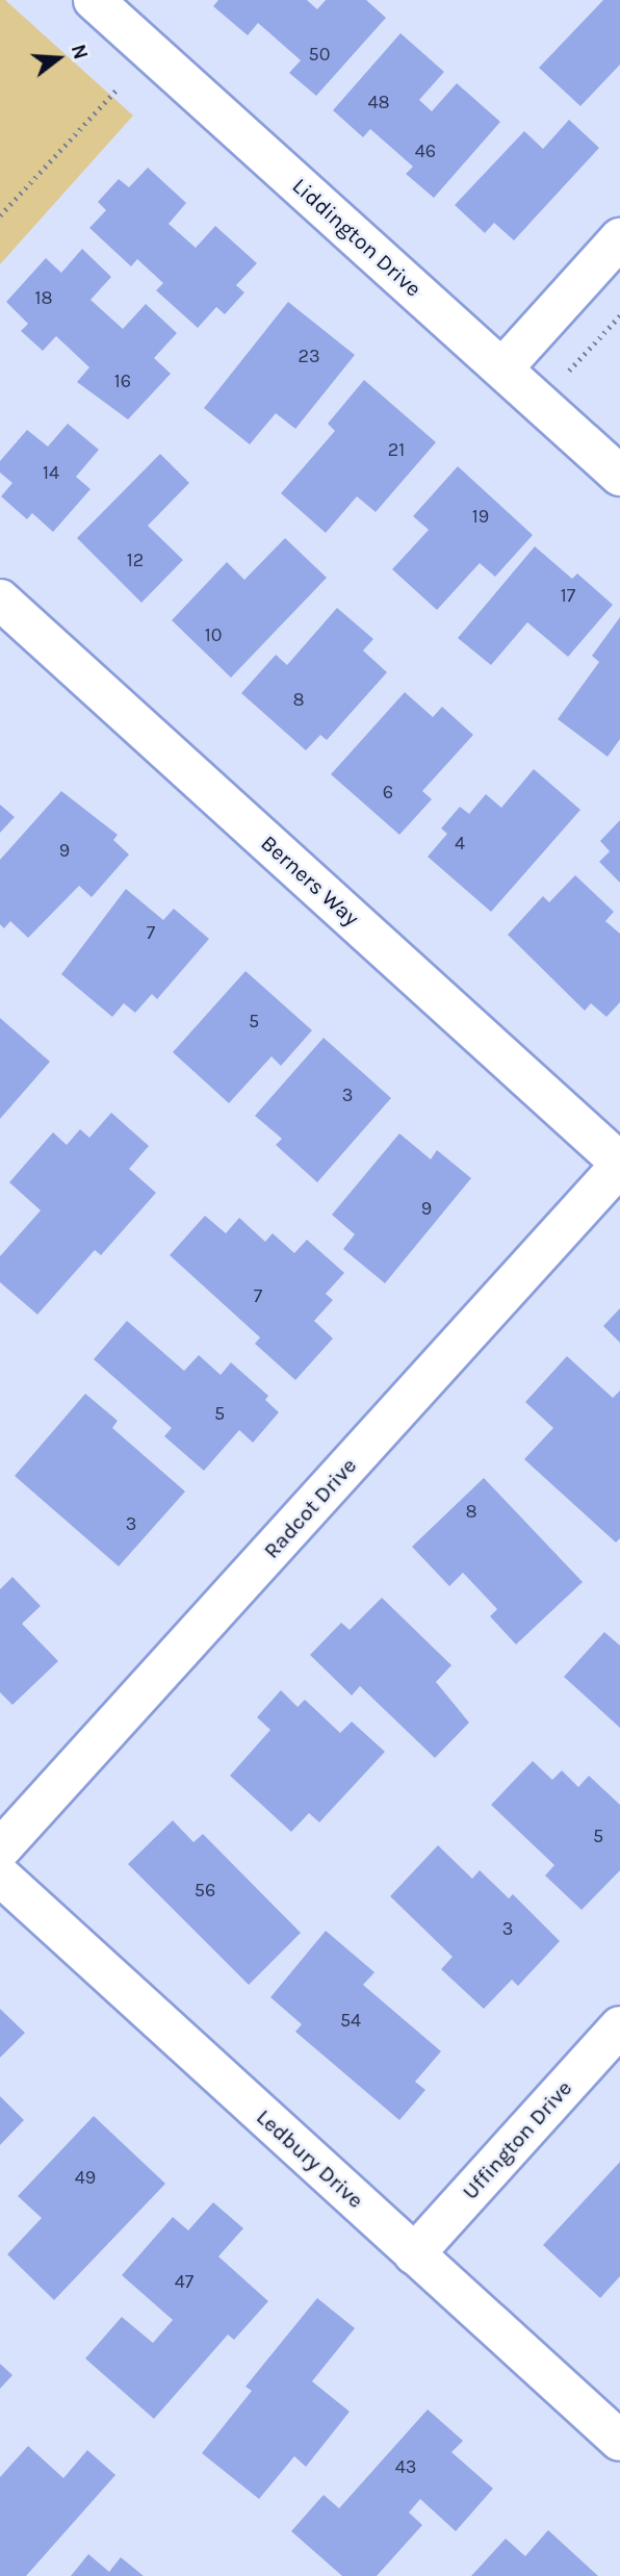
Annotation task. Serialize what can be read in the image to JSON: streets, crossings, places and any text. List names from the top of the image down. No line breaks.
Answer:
{"streets":{"street":["Liddington Drive","Berners Way","Radcot Drive","Uffington Drive","Ledbury Drive"]},"crossings":[["Berners Way","Radcot Drive"],["Uffington Drive","Ledbury Drive"]],"house_numbers":["50","48","46","18","23","16","21","14","19","12","17","10","8","6","4","9","7","5","3","9","7","5","8","3","5","56","3","54","49","47","43"],"north":"right"}
